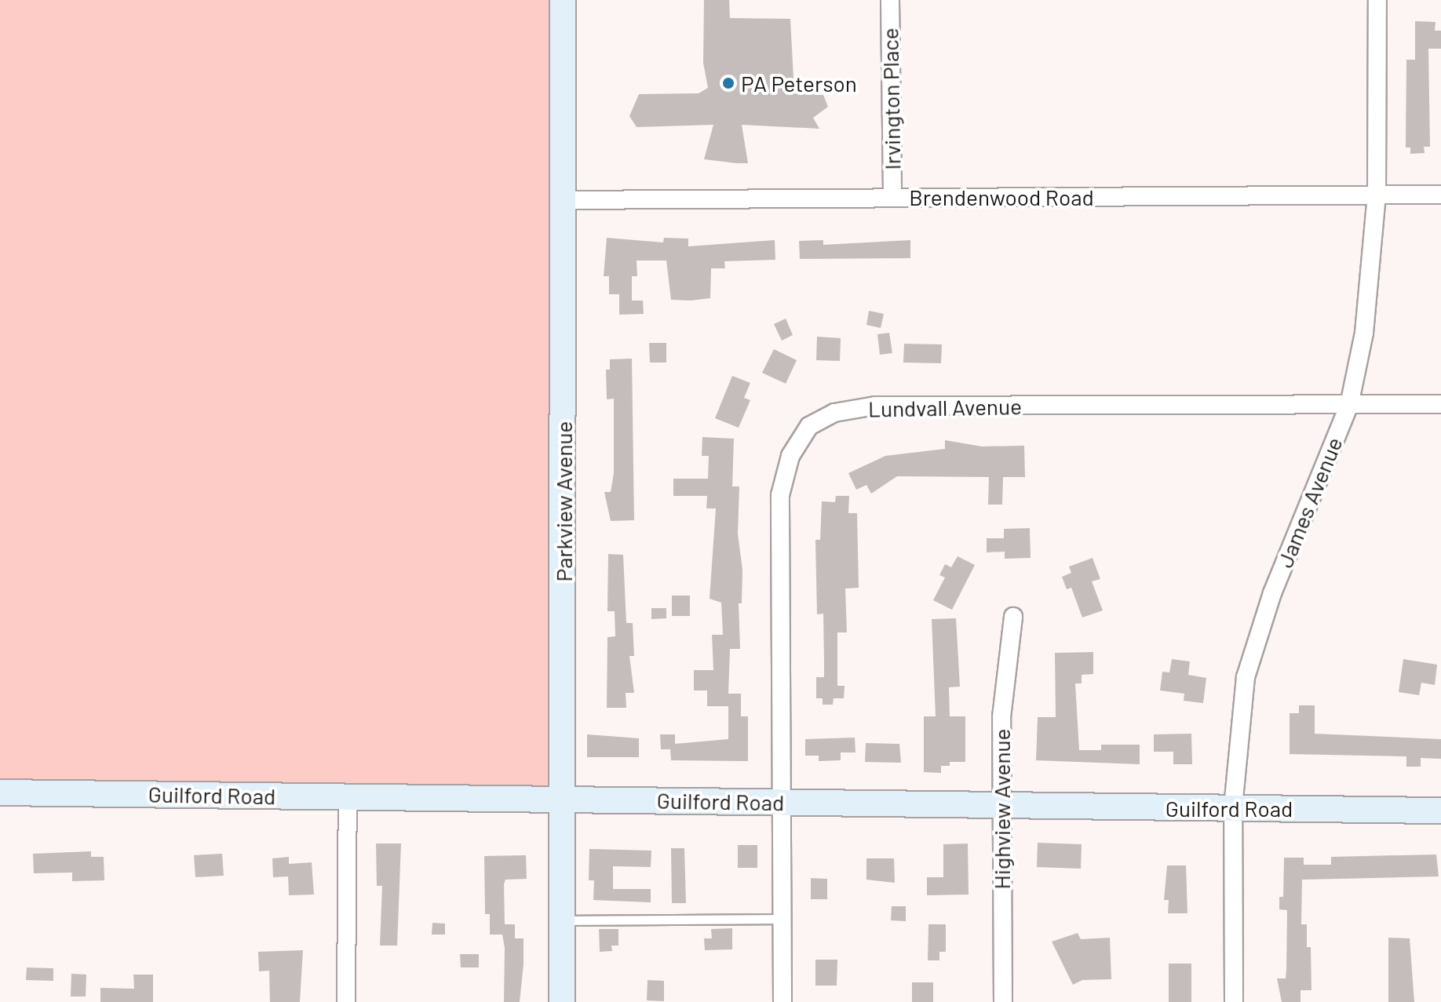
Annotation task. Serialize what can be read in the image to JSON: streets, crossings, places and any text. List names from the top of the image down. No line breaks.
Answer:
{"streets":{"street":["Irvington Place","Brendenwood Road","Lundvall Avenue","Parkview Avenue","James Avenue","Guilford Road","Highview Avenue"]},"crossings":[["Irvington Place","Brendenwood Road"],["Brendenwood Road","Parkview Avenue"],["Brendenwood Road","James Avenue"],["Lundvall Avenue","James Avenue"],["Lundvall Avenue","Guilford Road"],["Parkview Avenue","Guilford Road"],["James Avenue","Guilford Road"],["Guilford Road","Highview Avenue"]],"places":["PA Peterson"]}
